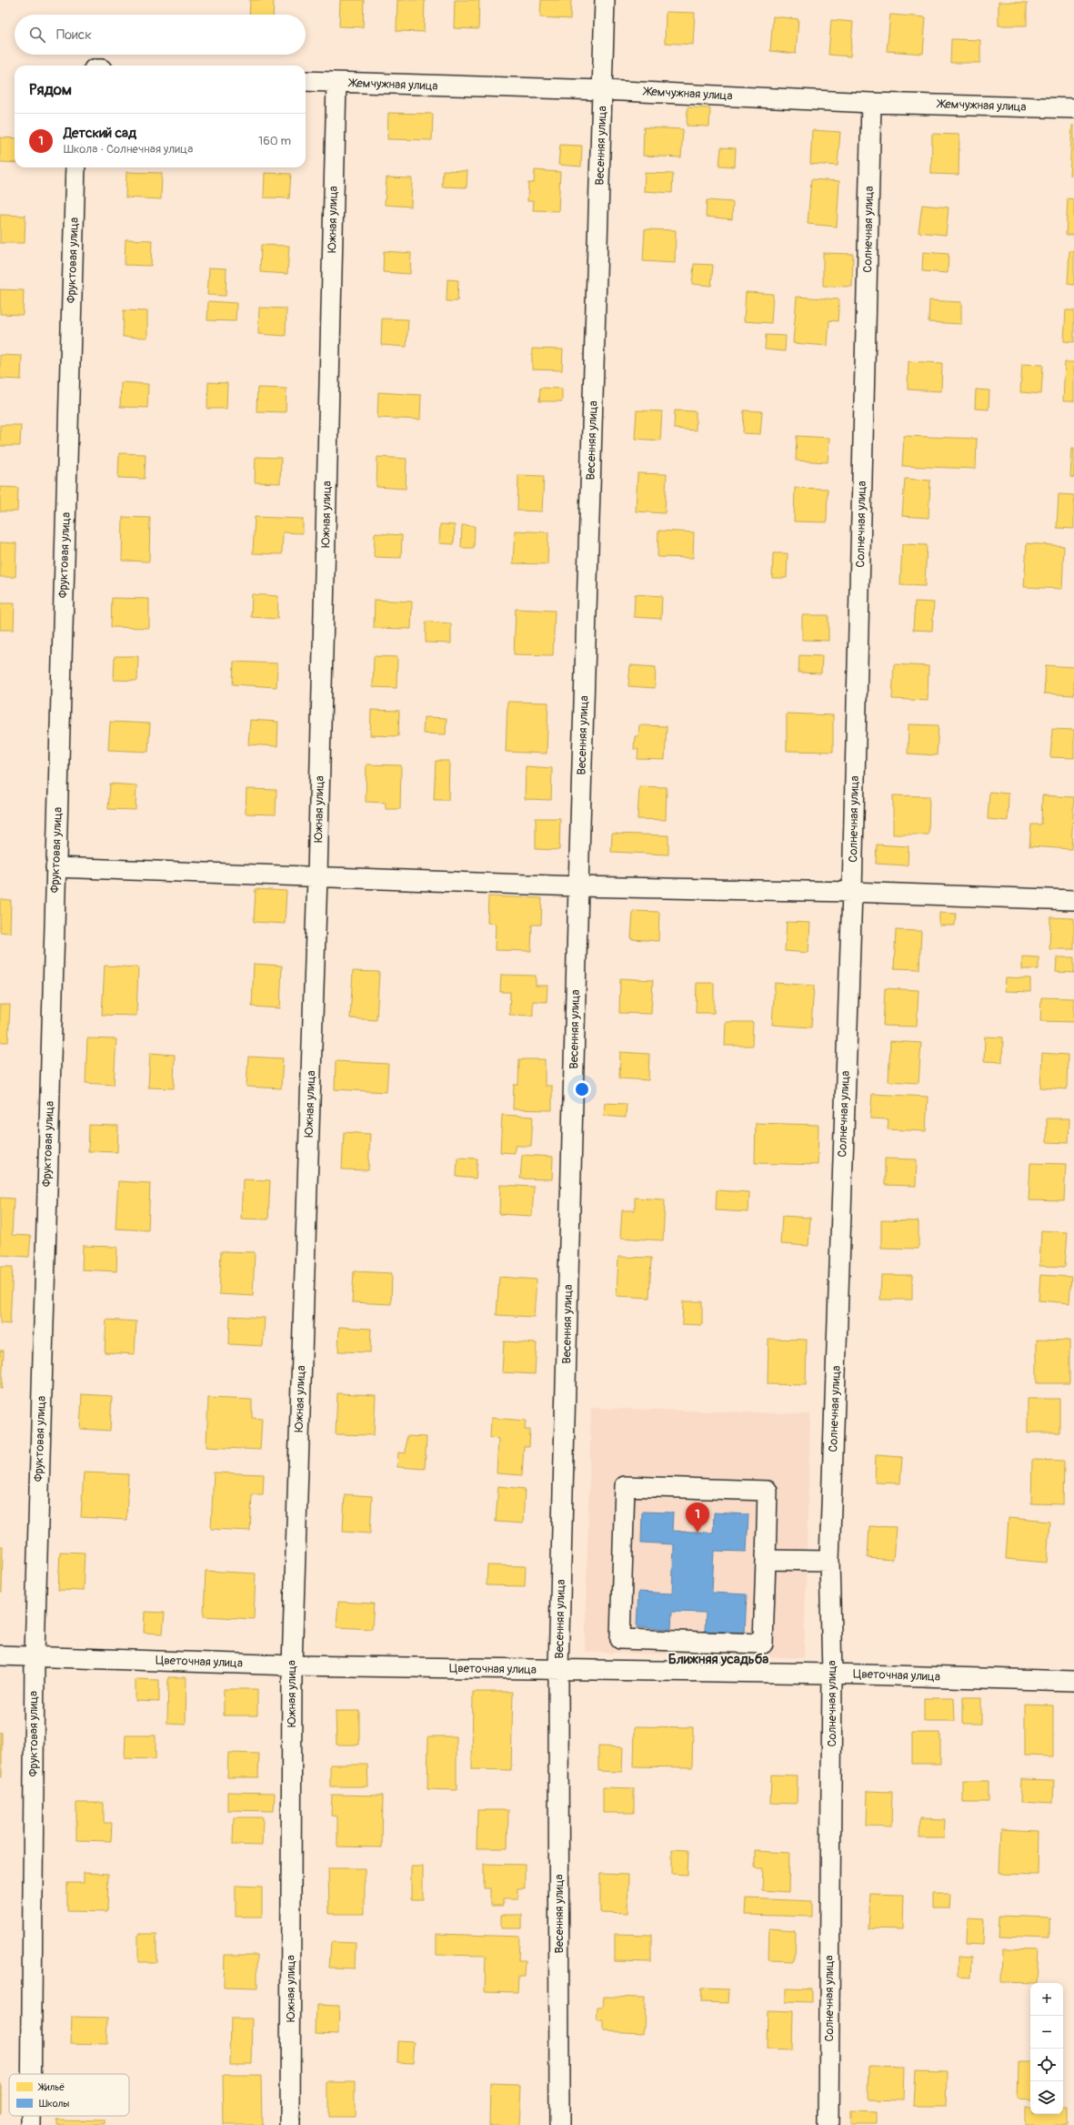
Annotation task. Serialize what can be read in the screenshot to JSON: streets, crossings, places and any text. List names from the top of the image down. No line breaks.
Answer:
{"streets":{"street":["Жемчужная улица","Весенняя улица","Южная улица","Солнечная улица","Фруктовая улица","Цветочная улица"]},"crossings":[["Жемчужная улица","Весенняя улица"],["Жемчужная улица","Южная улица"],["Жемчужная улица","Солнечная улица"],["Весенняя улица","Цветочная улица"],["Южная улица","Цветочная улица"],["Солнечная улица","Цветочная улица"],["Фруктовая улица","Цветочная улица"]],"districts":["Ближняя усадьба"],"legend":["Жильё","Школы"],"page":{"search":"Поиск","heading":"Рядом","list":[{"mark":"1","name":"Детский сад","note":"Школа · Солнечная улица","value":"160 m"}],"pins":"1","map_buttons":["+","−"]}}
